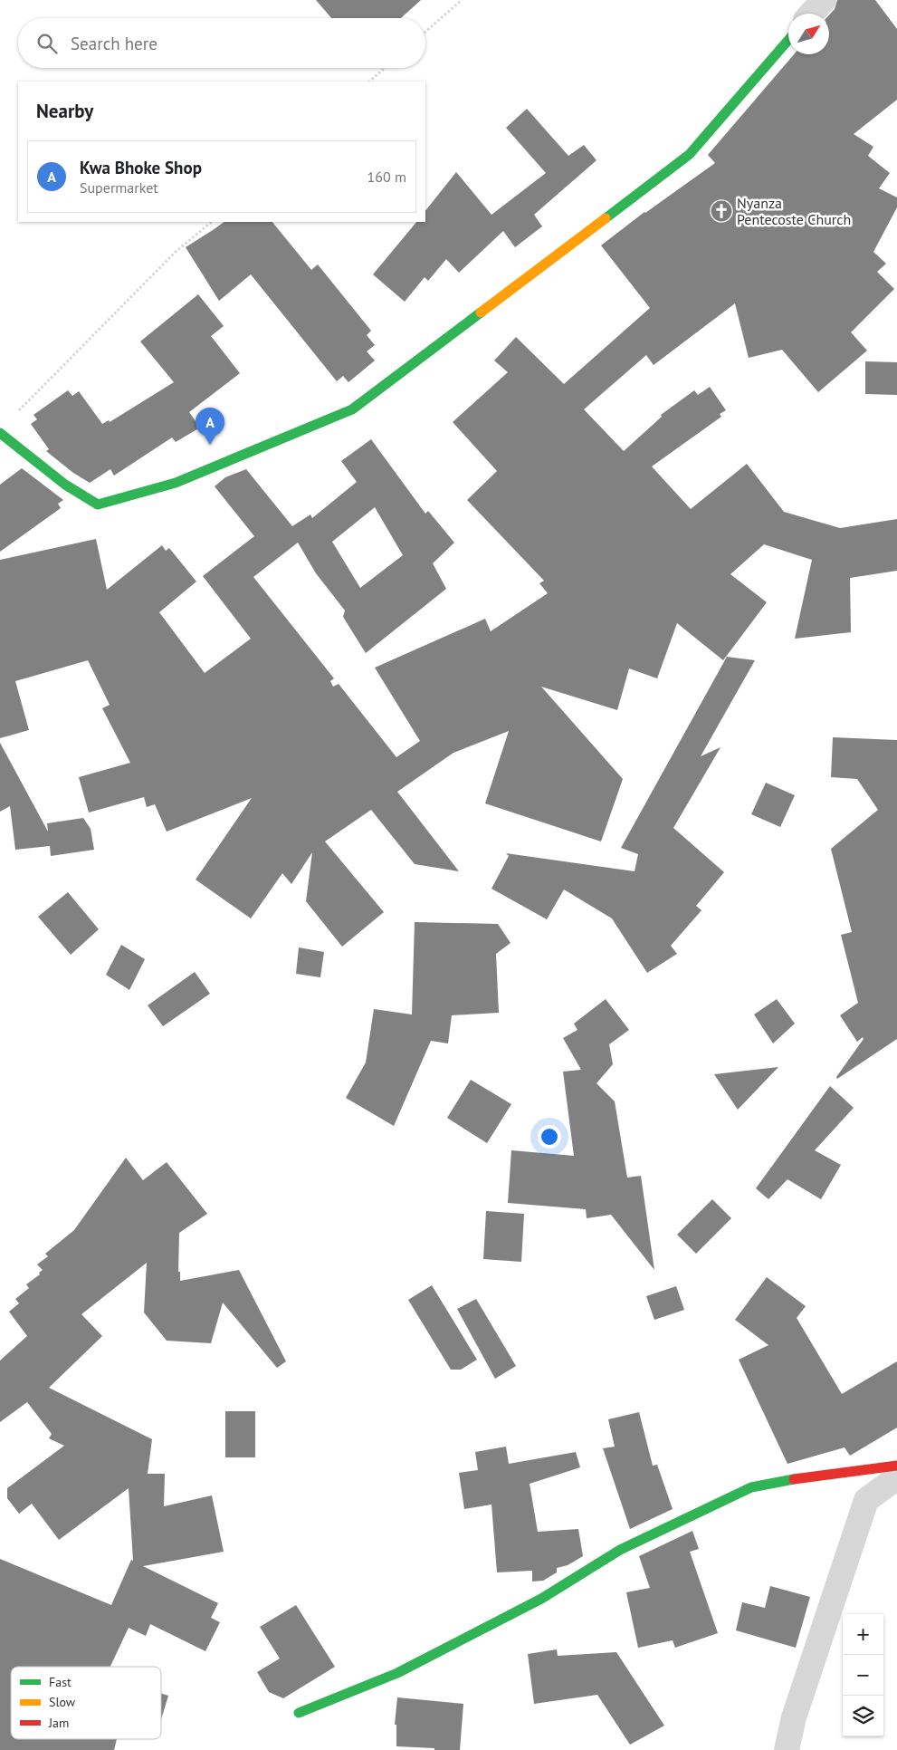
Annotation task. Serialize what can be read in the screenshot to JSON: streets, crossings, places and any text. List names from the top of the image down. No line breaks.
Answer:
{"places":{"church":["Nyanza Pentecoste Church"]},"legend":["Fast","Slow","Jam"],"north":"top right","page":{"search":"Search here","heading":"Nearby","list":[{"mark":"A","name":"Kwa Bhoke Shop","note":"Supermarket","value":"160 m"}],"pins":"A","map_buttons":["+","−"]}}
